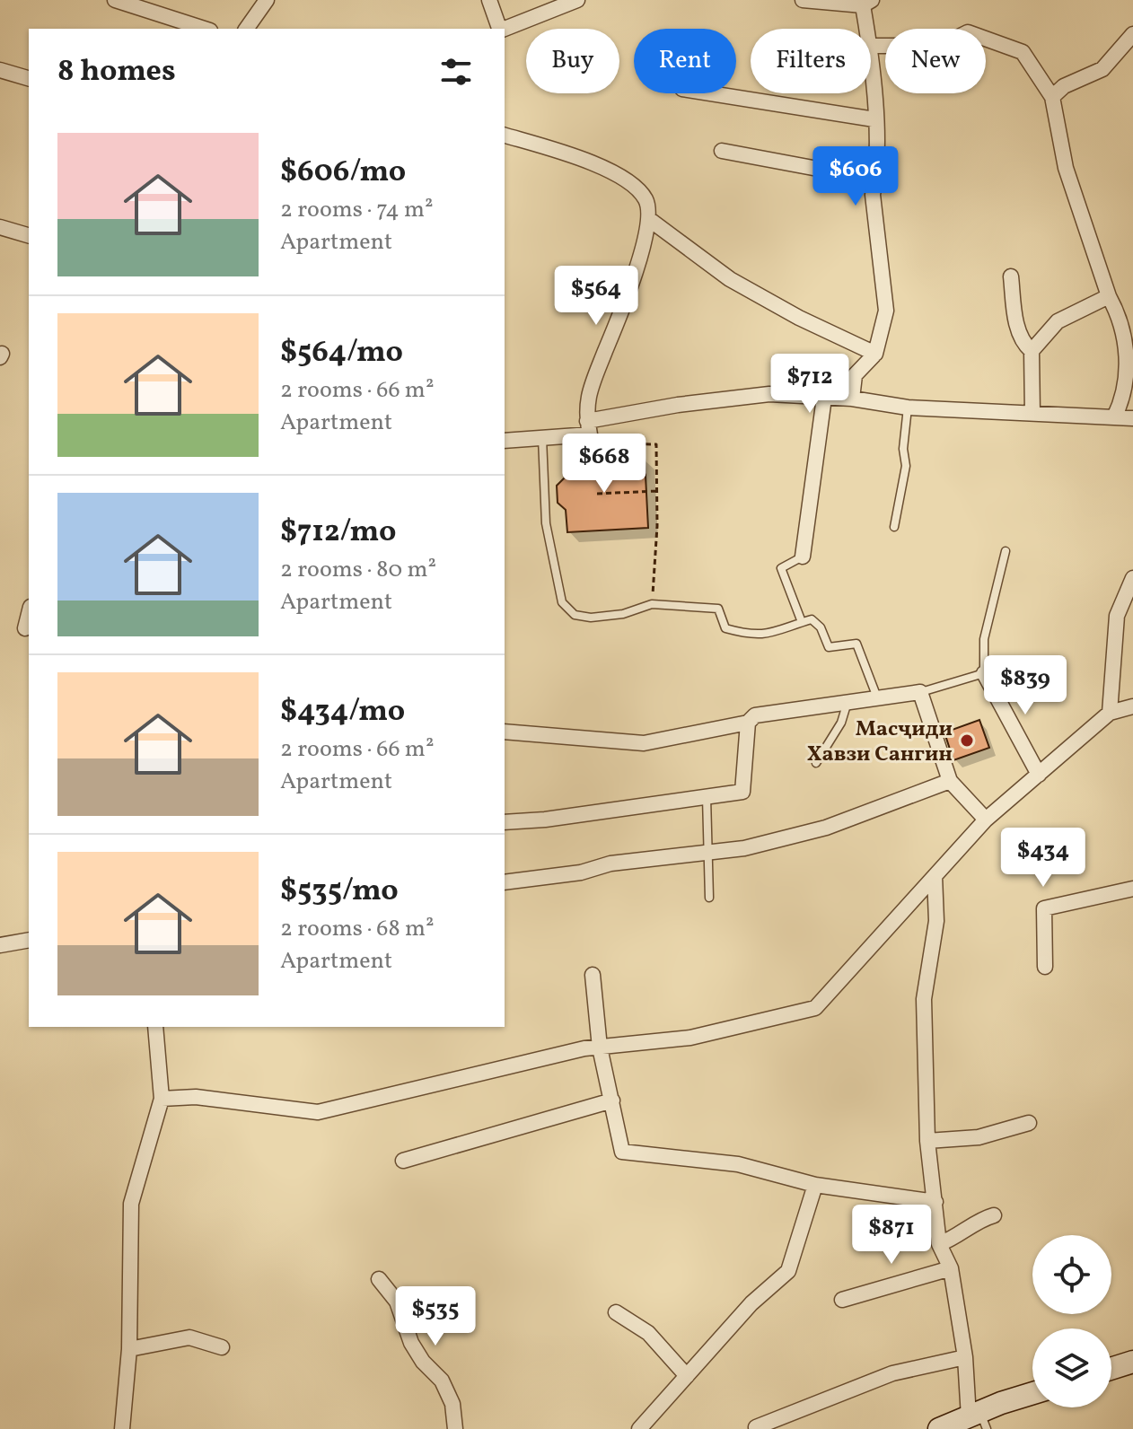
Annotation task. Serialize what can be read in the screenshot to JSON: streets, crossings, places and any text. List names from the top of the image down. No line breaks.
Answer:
{"places":["Масҷиди Хавзи Сангин"],"page":{"chip":["Buy","Rent","Filters","New"],"heading":"8 homes","list":[{"name":"$606/mo","note":"2 rooms · 74 m² · Apartment"},{"name":"$564/mo","note":"2 rooms · 66 m² · Apartment"},{"name":"$712/mo","note":"2 rooms · 80 m² · Apartment"},{"name":"$434/mo","note":"2 rooms · 66 m² · Apartment"},{"name":"$535/mo","note":"2 rooms · 68 m² · Apartment"}],"price":["$606","$564","$712","$668","$839","$434","$871","$535"]}}
